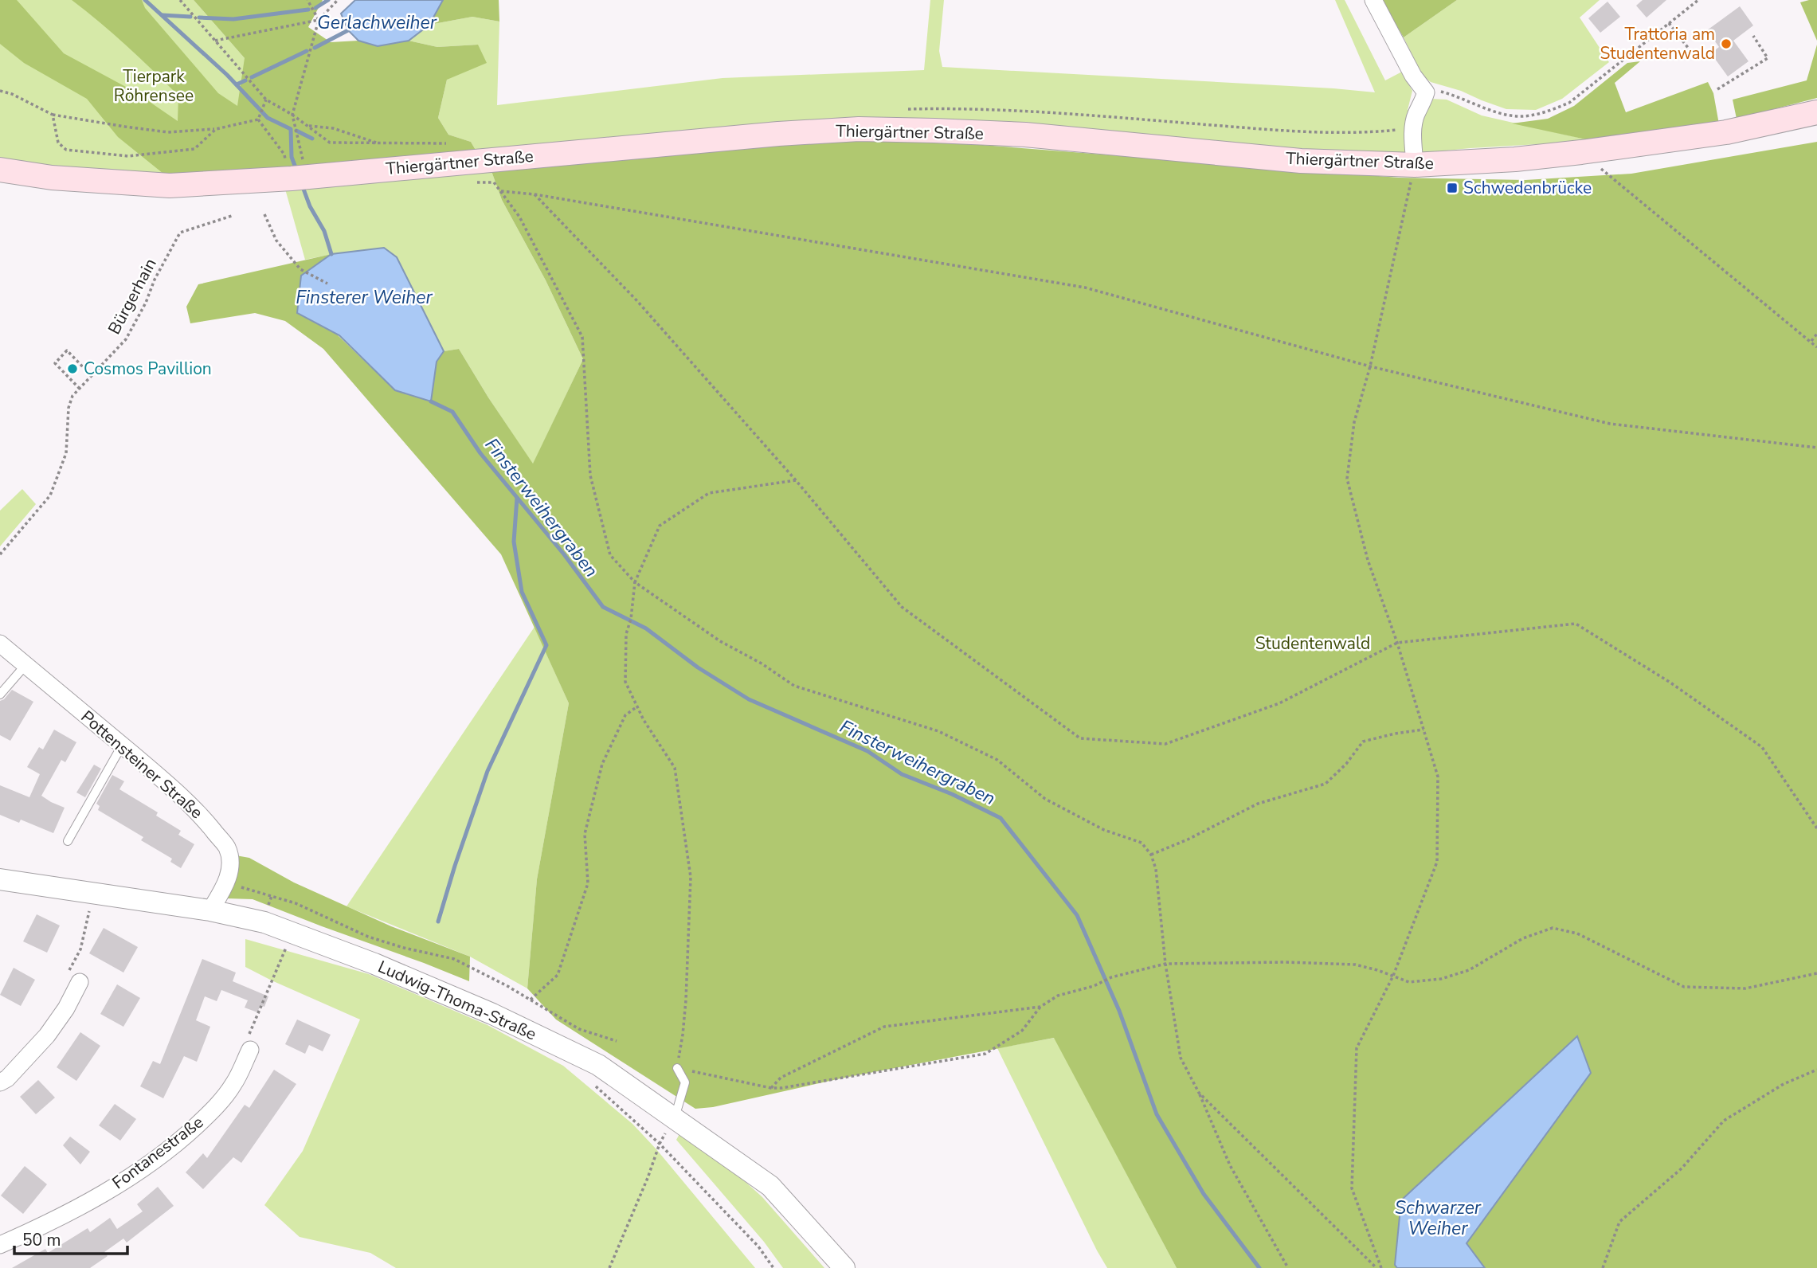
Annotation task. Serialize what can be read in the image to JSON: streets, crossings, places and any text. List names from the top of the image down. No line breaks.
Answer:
{"streets":{"main road":["Thiergärtner Straße"],"street":["Pottensteiner Straße","Ludwig-Thoma-Straße","Fontanestraße"],"path":["Bürgerhain"]},"crossings":[["Pottensteiner Straße","Ludwig-Thoma-Straße"]],"water":["Gerlachweiher","Finsterer Weiher","Finsterweihergraben","Schwarzer Weiher"],"parks":["Tierpark Röhrensee","Studentenwald"],"places":{"other":["Trattoria am Studentenwald","Cosmos Pavillion"],"transit":["Schwedenbrücke"]},"scale_bar":"50 m"}
